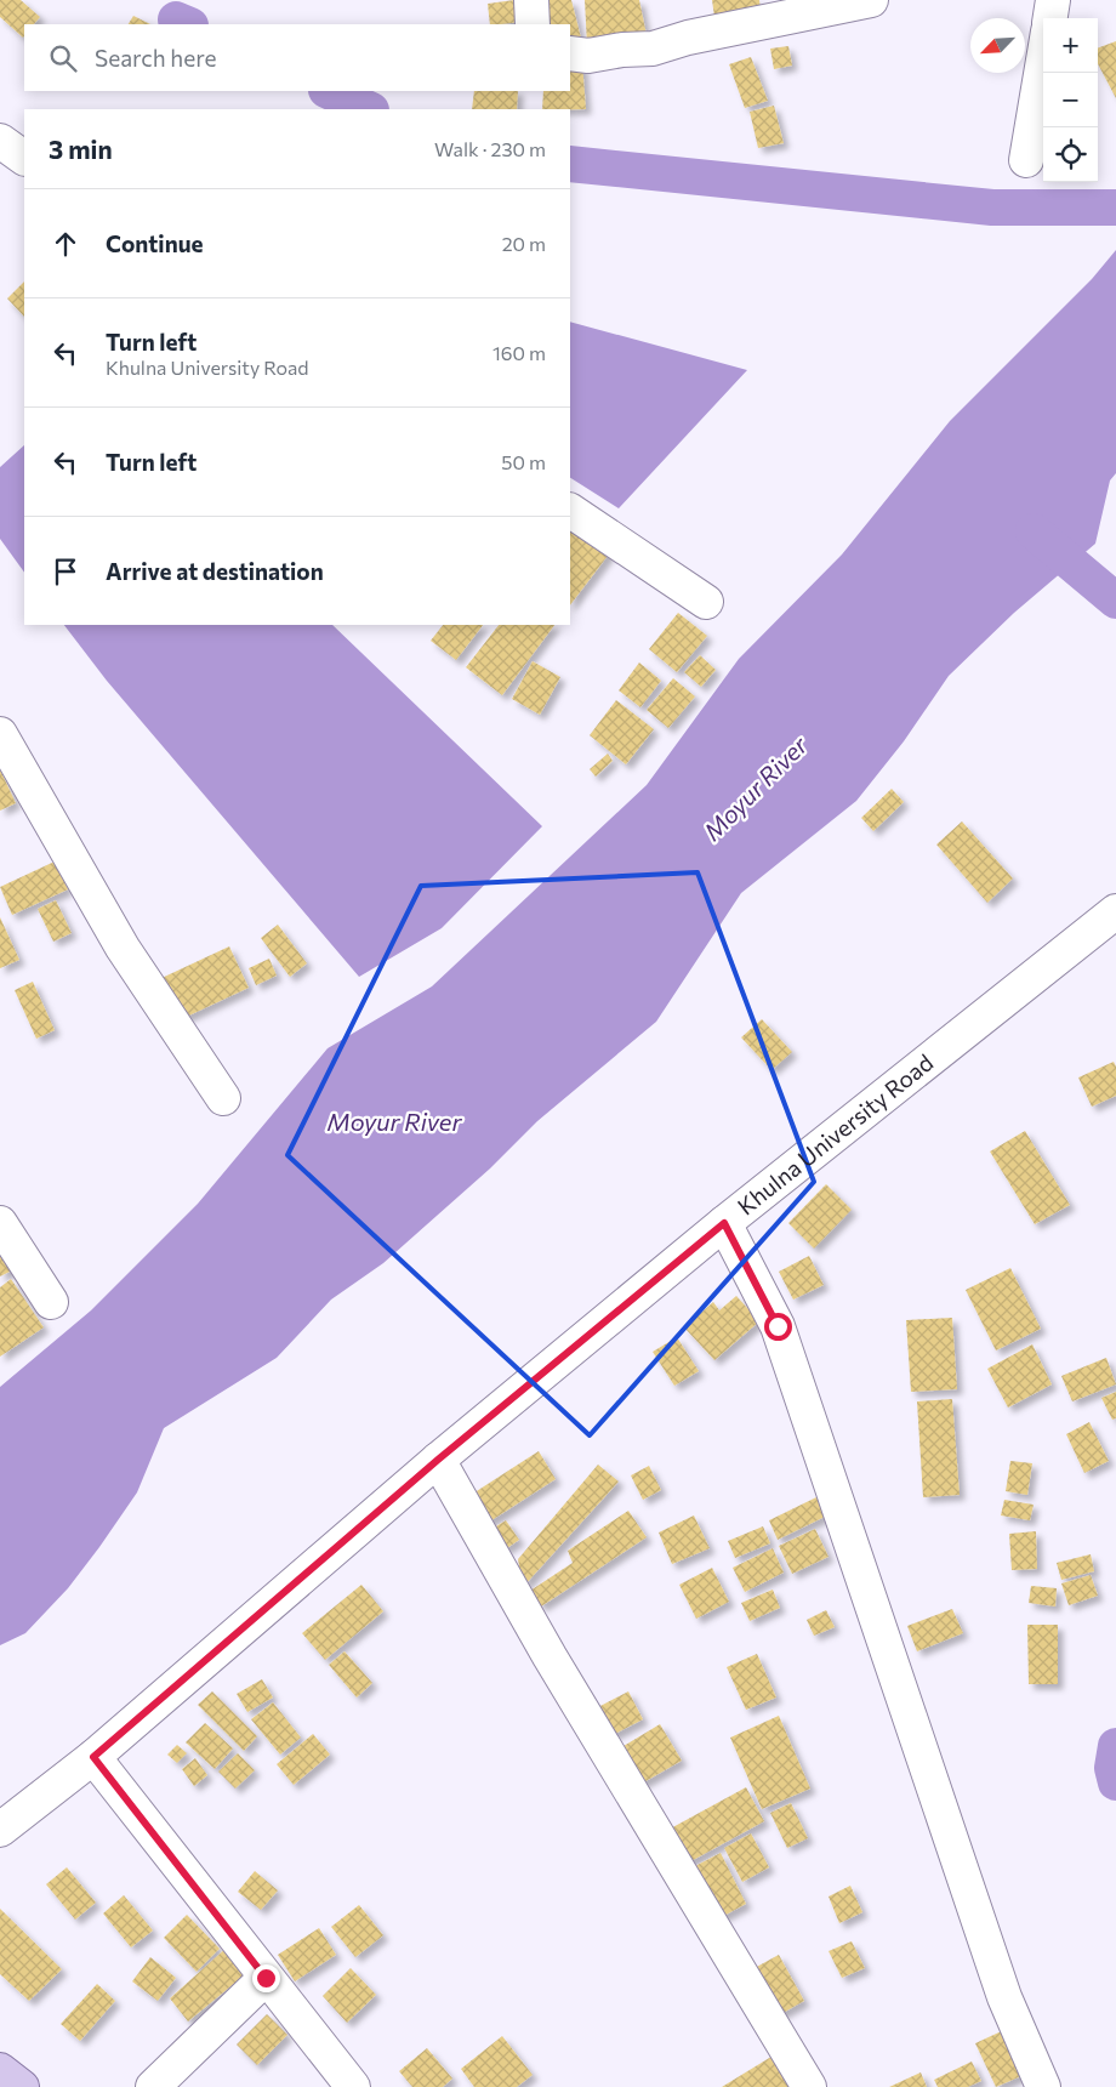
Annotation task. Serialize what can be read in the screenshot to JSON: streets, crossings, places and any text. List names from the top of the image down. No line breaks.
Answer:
{"streets":{"street":["Khulna University Road"]},"water":["Moyur River"],"north":"bottom left","page":{"map_buttons":["+","−"],"search":"Search here","heading":["3 min","Walk · 230 m"],"list":[["Continue","20 m"],["Turn left","Khulna University Road","160 m"],["Turn left","50 m"],"Arrive at destination"]}}
